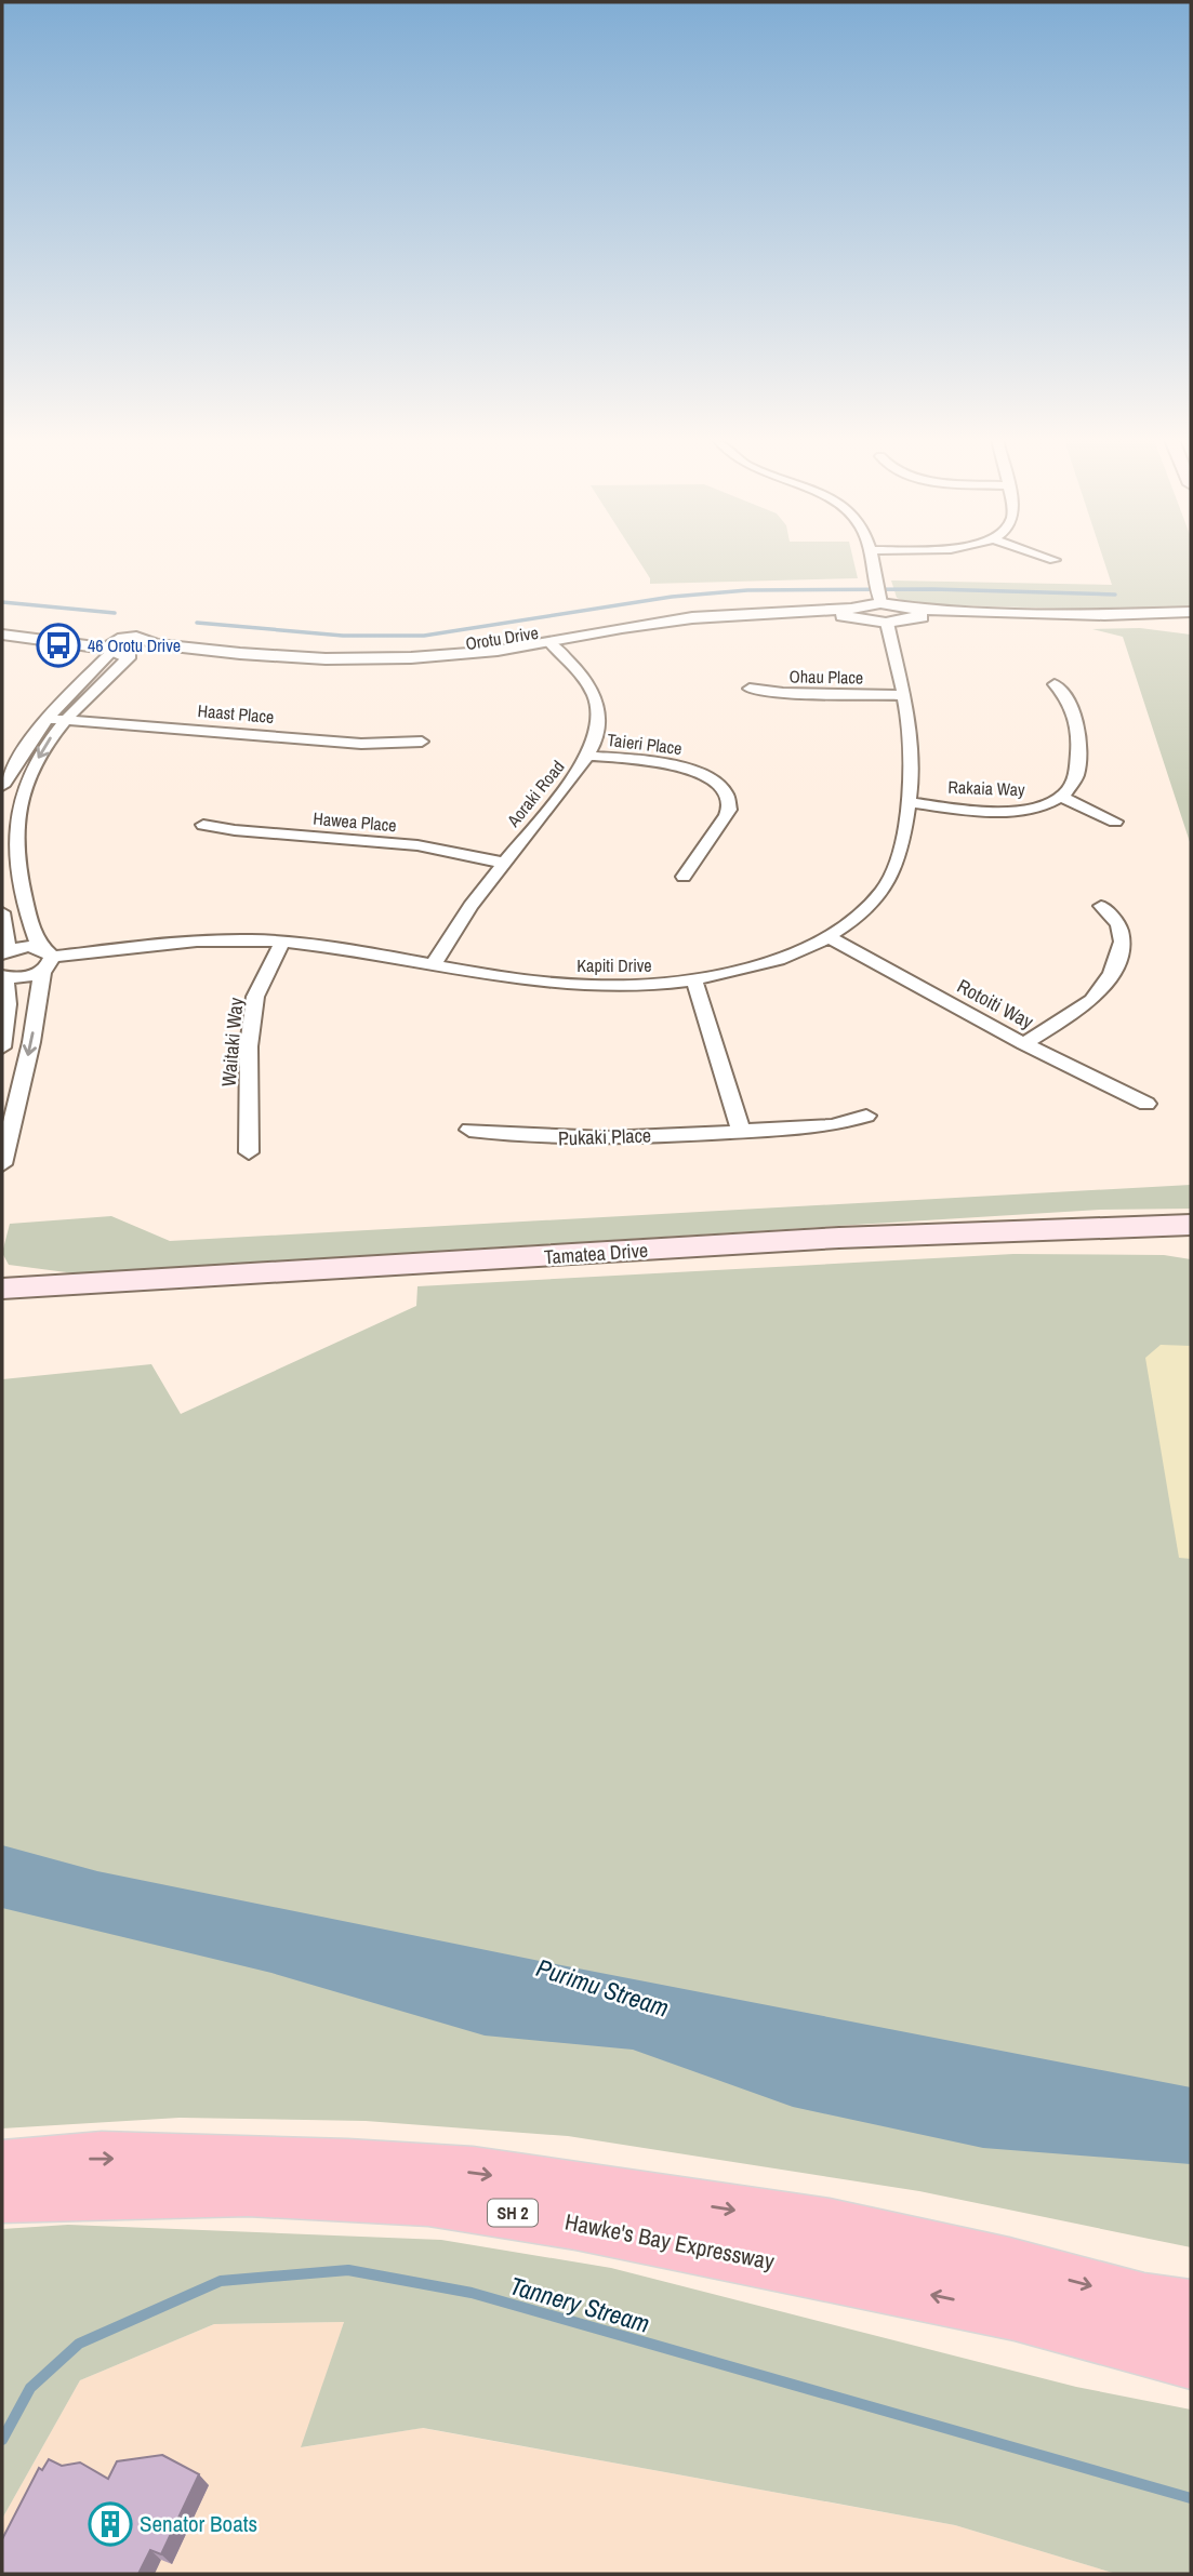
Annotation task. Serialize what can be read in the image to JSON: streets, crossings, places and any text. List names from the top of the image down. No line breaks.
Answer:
{"streets":{"highway":["SH 2","Hawke's Bay Expressway"],"main road":["Tamatea Drive"],"street":["Orotu Drive","Ohau Place","Haast Place","Taieri Place","Rakaia Way","Aoraki Road","Hawea Place","Kapiti Drive","Rotoiti Way","Waitaki Way","Pukaki Place"]},"crossings":[["Orotu Drive","Aoraki Road"],["Ohau Place","Kapiti Drive"],["Taieri Place","Aoraki Road"],["Rakaia Way","Kapiti Drive"],["Aoraki Road","Hawea Place"],["Aoraki Road","Kapiti Drive"],["Kapiti Drive","Rotoiti Way"],["Kapiti Drive","Waitaki Way"]],"water":["Purimu Stream","Tannery Stream"],"places":{"bus stop":["46 Orotu Drive"],"building":["Senator Boats"]}}
